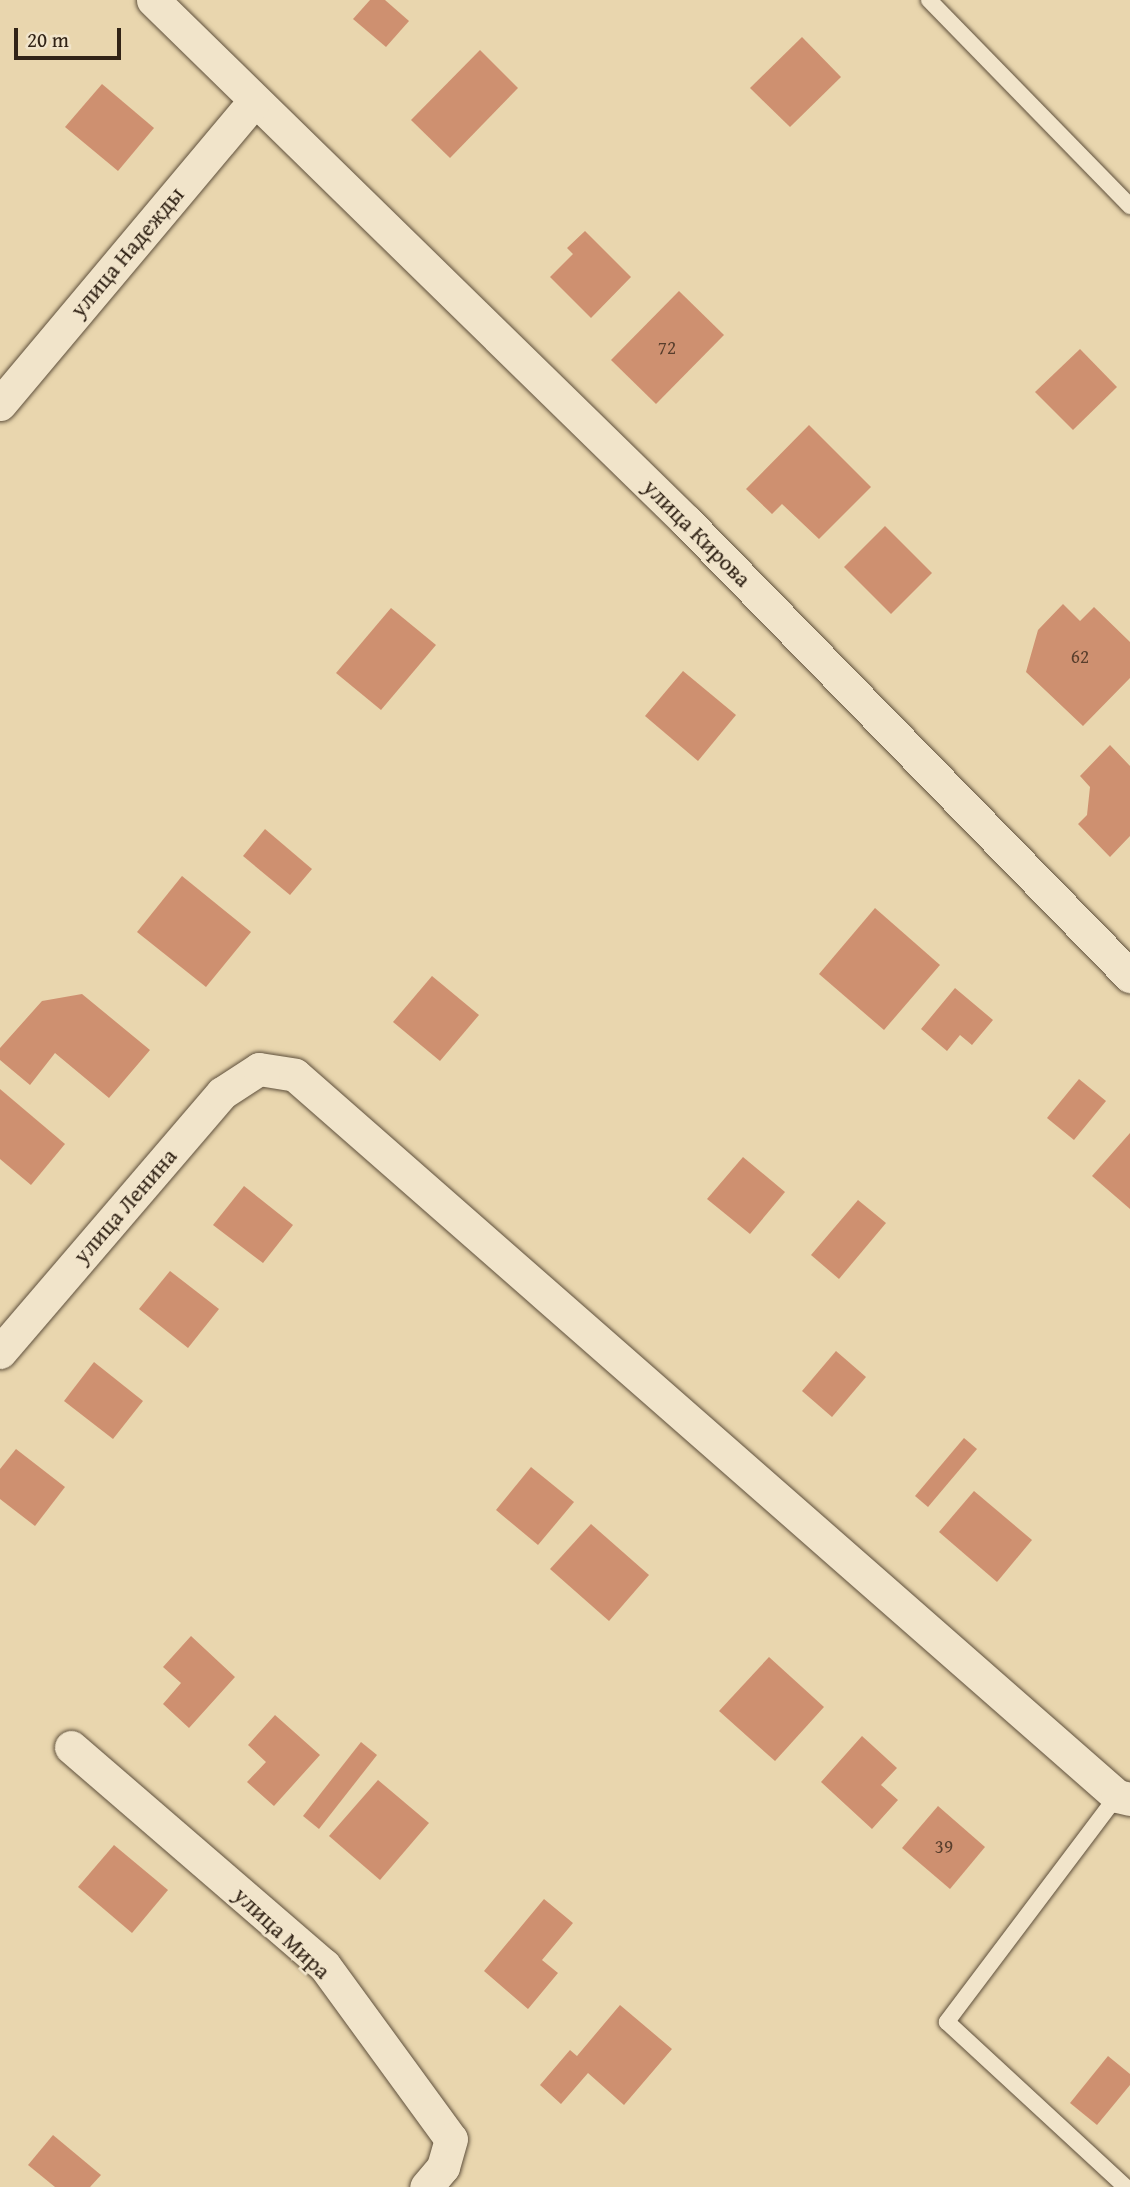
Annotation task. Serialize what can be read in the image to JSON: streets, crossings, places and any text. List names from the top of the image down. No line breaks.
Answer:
{"streets":{"street":["улица Надежды","улица Кирова","улица Ленина","улица Мира"]},"crossings":[["улица Надежды","улица Кирова"]],"house_numbers":["72","62","39"],"scale_bar":"20 m"}
